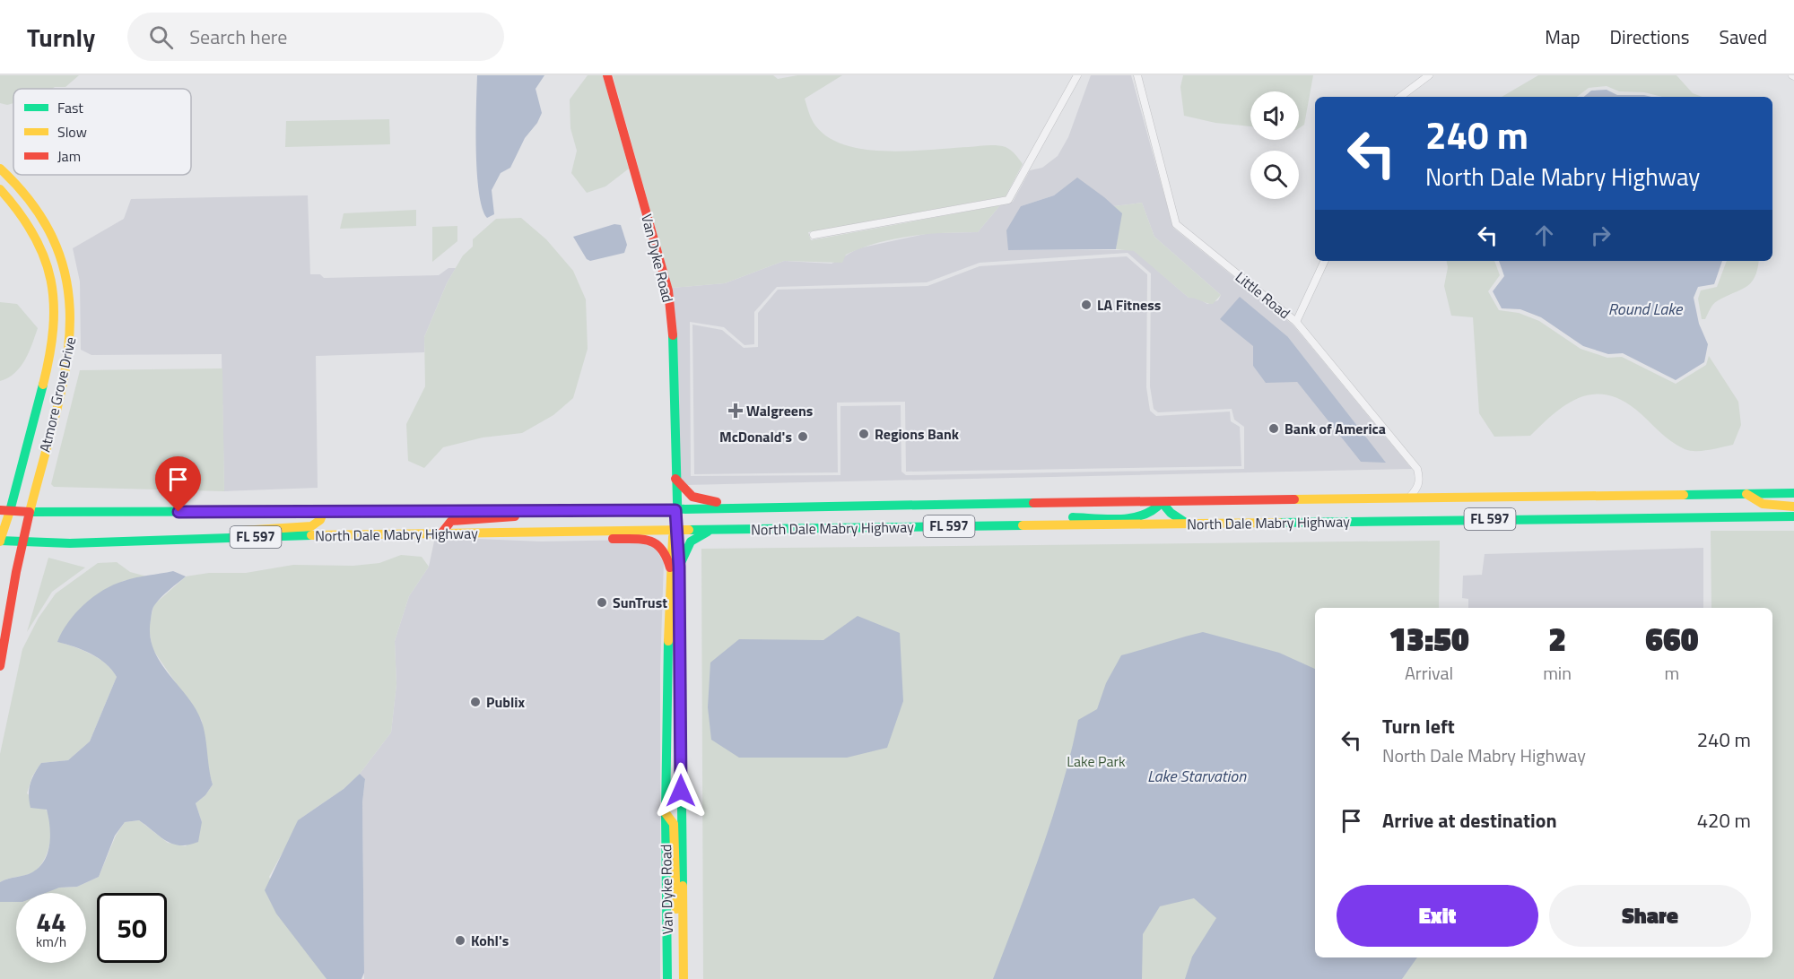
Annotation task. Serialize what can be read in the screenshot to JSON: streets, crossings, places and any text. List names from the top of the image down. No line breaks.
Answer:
{"streets":{"main road":["Van Dyke Road","Atmore Grove Drive","FL 597","North Dale Mabry Highway"],"street":["Little Road"]},"crossings":[["Van Dyke Road","North Dale Mabry Highway"],["Little Road","North Dale Mabry Highway"],["Atmore Grove Drive","North Dale Mabry Highway"]],"water":["Round Lake","Lake Starvation"],"parks":["Lake Park"],"places":{"other":["LA Fitness","Bank of America","Regions Bank","McDonald's","SunTrust","Publix","Kohl's"],"health":["Walgreens"]},"legend":["Fast","Slow","Jam"],"page":{"header":"Turnly","search":"Search here","nav":["Map","Directions","Saved"],"turn":["240 m","North Dale Mabry Highway"],"eta":["13:50","Arrival","2","min","660","m"],"list":[{"name":"Turn left","note":"North Dale Mabry Highway","value":"240 m"},{"name":"Arrive at destination","value":"420 m"}],"buttons":["Exit","Share"],"speed":"44 km/h","limit":"50"}}
